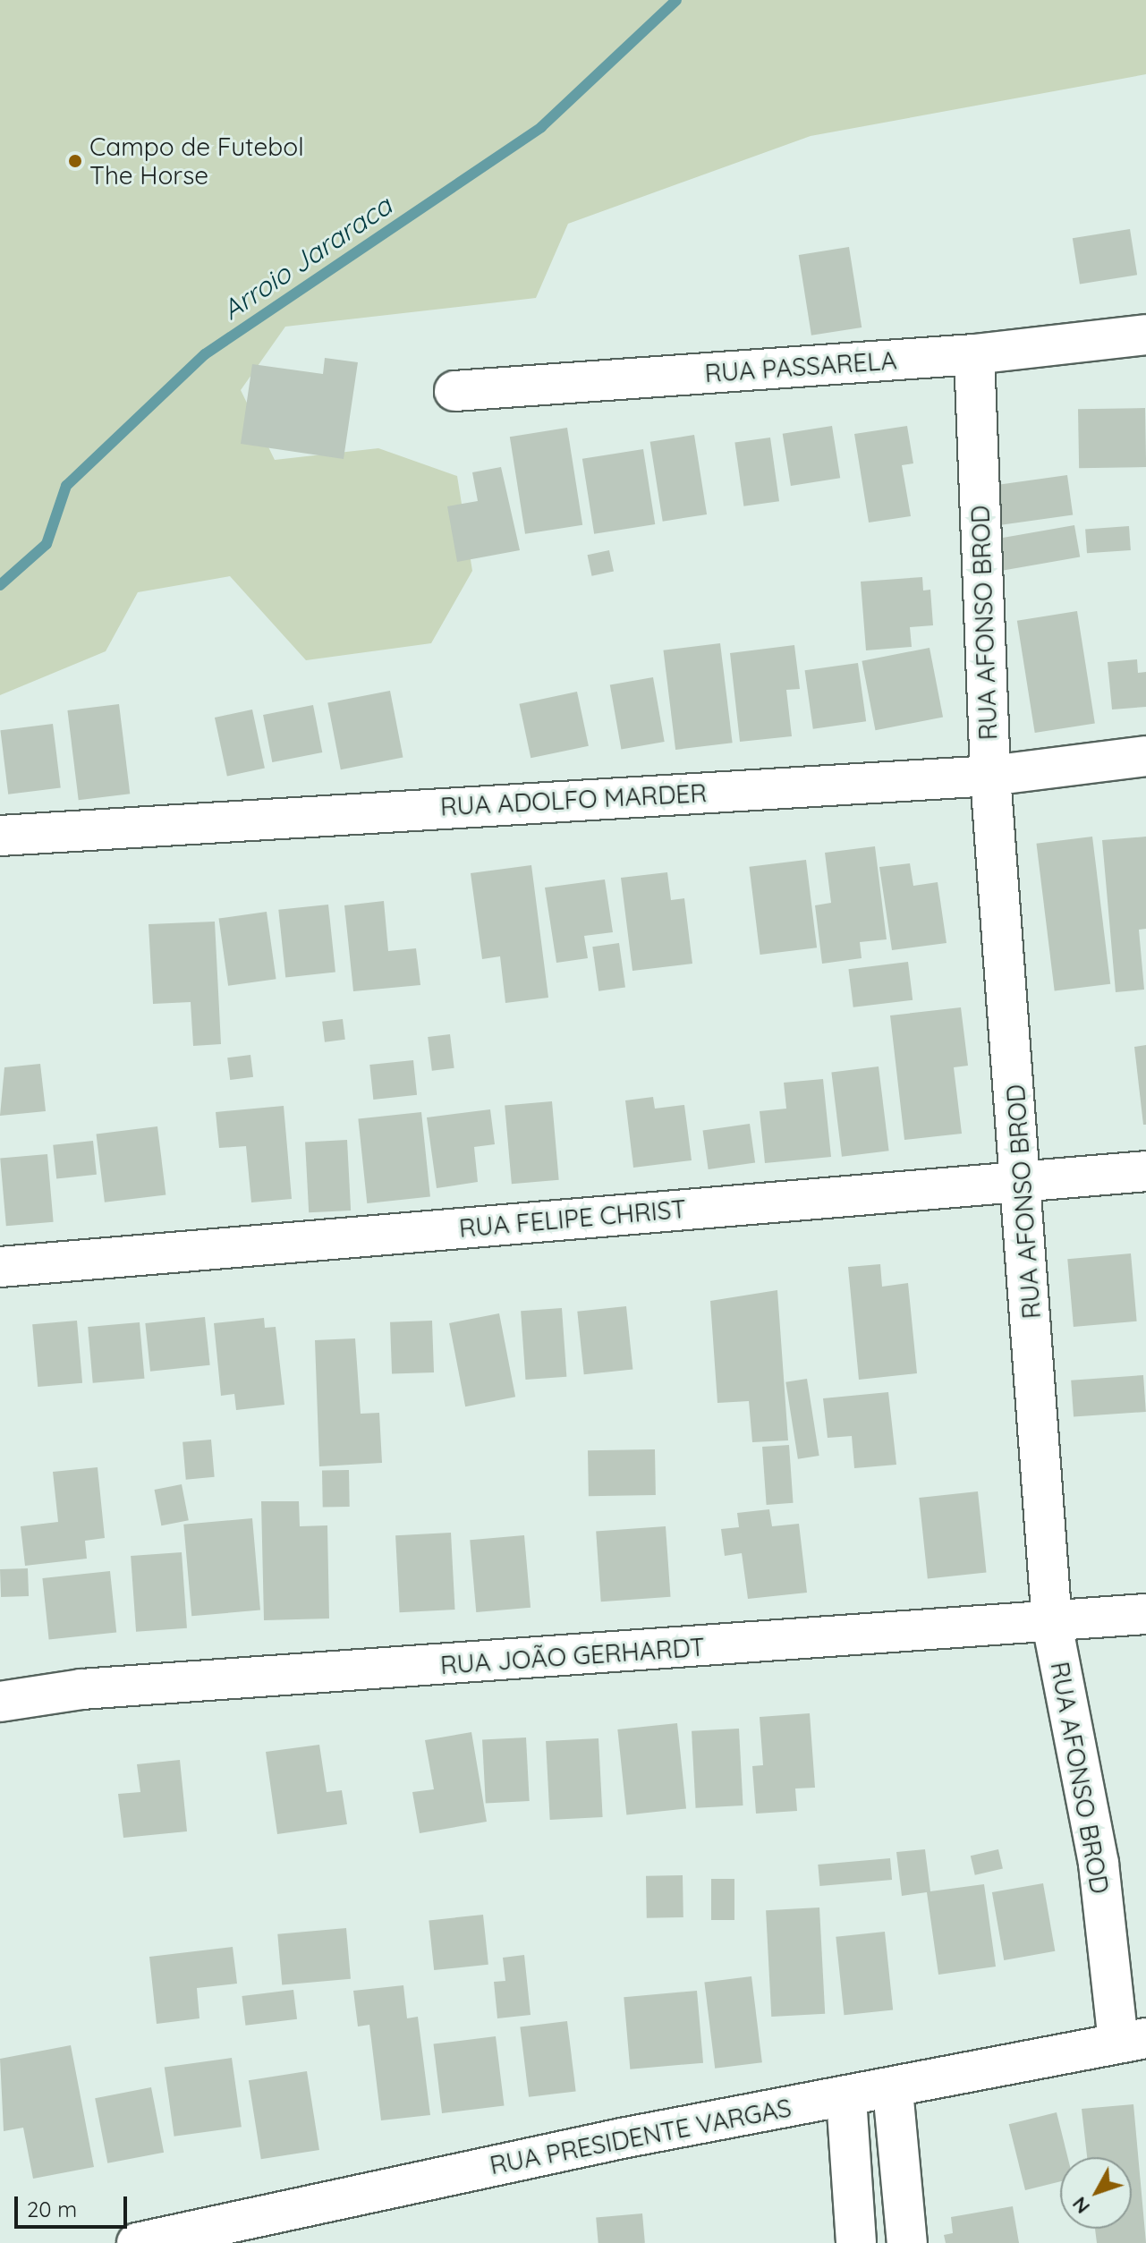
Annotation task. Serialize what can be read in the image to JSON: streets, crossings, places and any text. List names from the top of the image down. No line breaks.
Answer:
{"streets":{"street":["RUA PASSARELA","RUA AFONSO BROD","RUA ADOLFO MARDER","RUA FELIPE CHRIST","RUA JOÃO GERHARDT","RUA PRESIDENTE VARGAS"]},"crossings":[["RUA PASSARELA","RUA AFONSO BROD"],["RUA AFONSO BROD","RUA ADOLFO MARDER"],["RUA AFONSO BROD","RUA FELIPE CHRIST"],["RUA AFONSO BROD","RUA JOÃO GERHARDT"],["RUA AFONSO BROD","RUA PRESIDENTE VARGAS"]],"water":["Arroio Jararaca"],"places":["Campo de Futebol The Horse"],"scale_bar":"20 m","north":"bottom left"}
